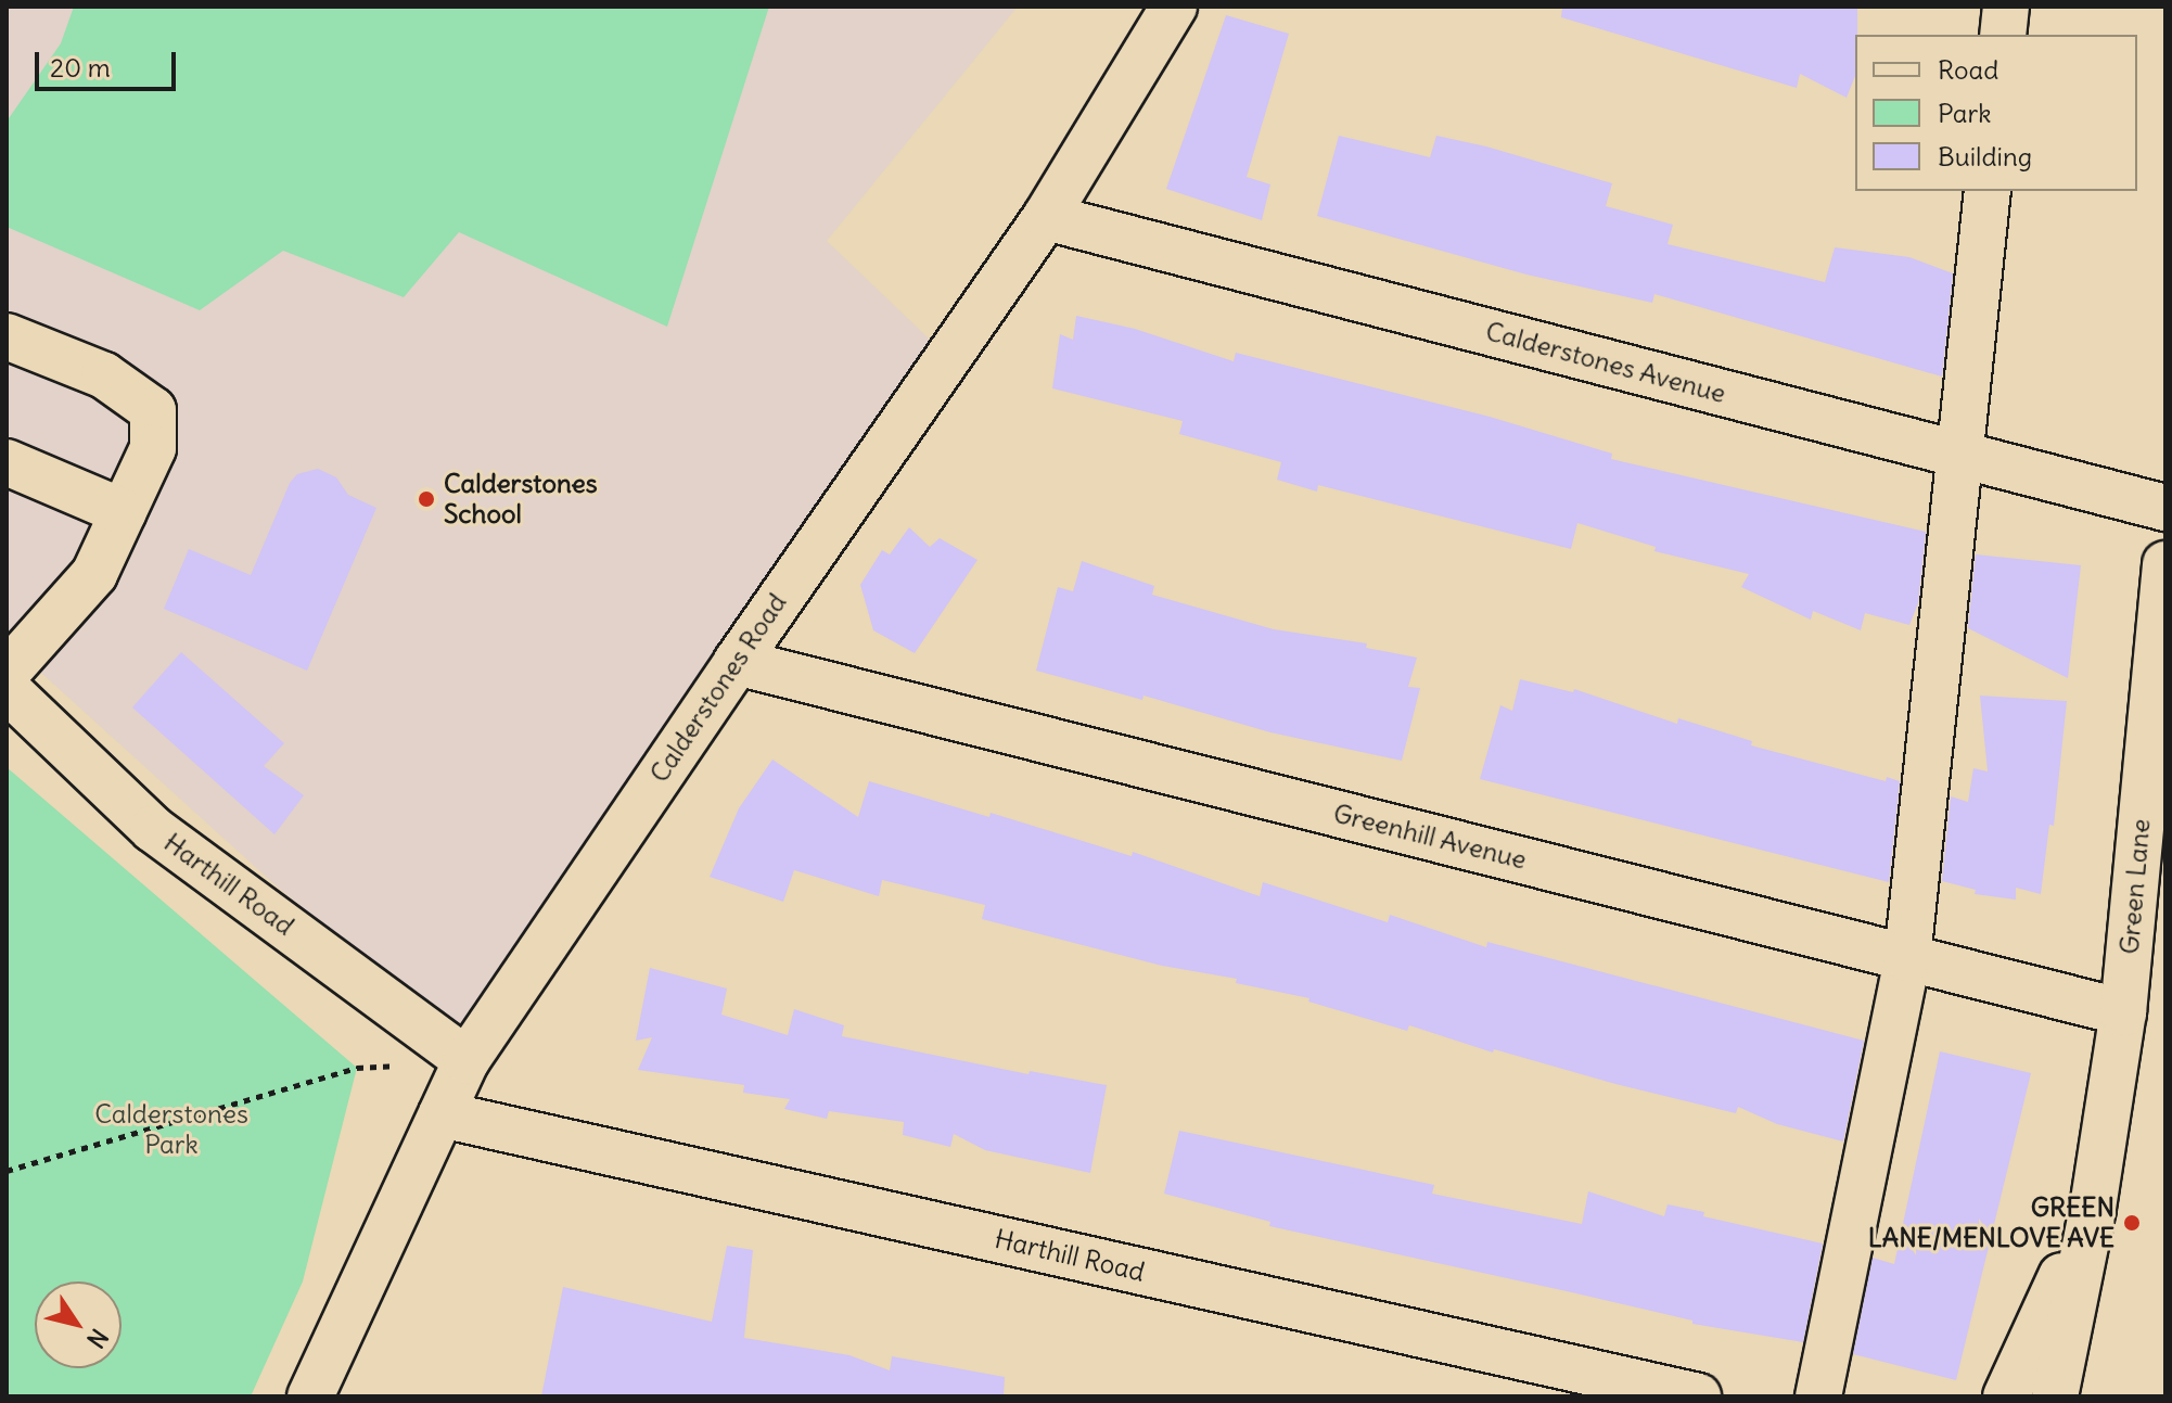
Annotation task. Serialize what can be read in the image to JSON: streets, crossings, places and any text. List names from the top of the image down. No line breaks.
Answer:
{"streets":{"street":["Calderstones Avenue","Calderstones Road","Greenhill Avenue","Harthill Road","Green Lane"]},"crossings":[["Calderstones Avenue","Calderstones Road"],["Calderstones Road","Greenhill Avenue"],["Calderstones Road","Harthill Road"],["Greenhill Avenue","Green Lane"]],"parks":["Calderstones Park"],"places":["Calderstones School","GREEN LANE/MENLOVE AVE"],"legend":["Road","Park","Building"],"scale_bar":"20 m","north":"bottom right"}
